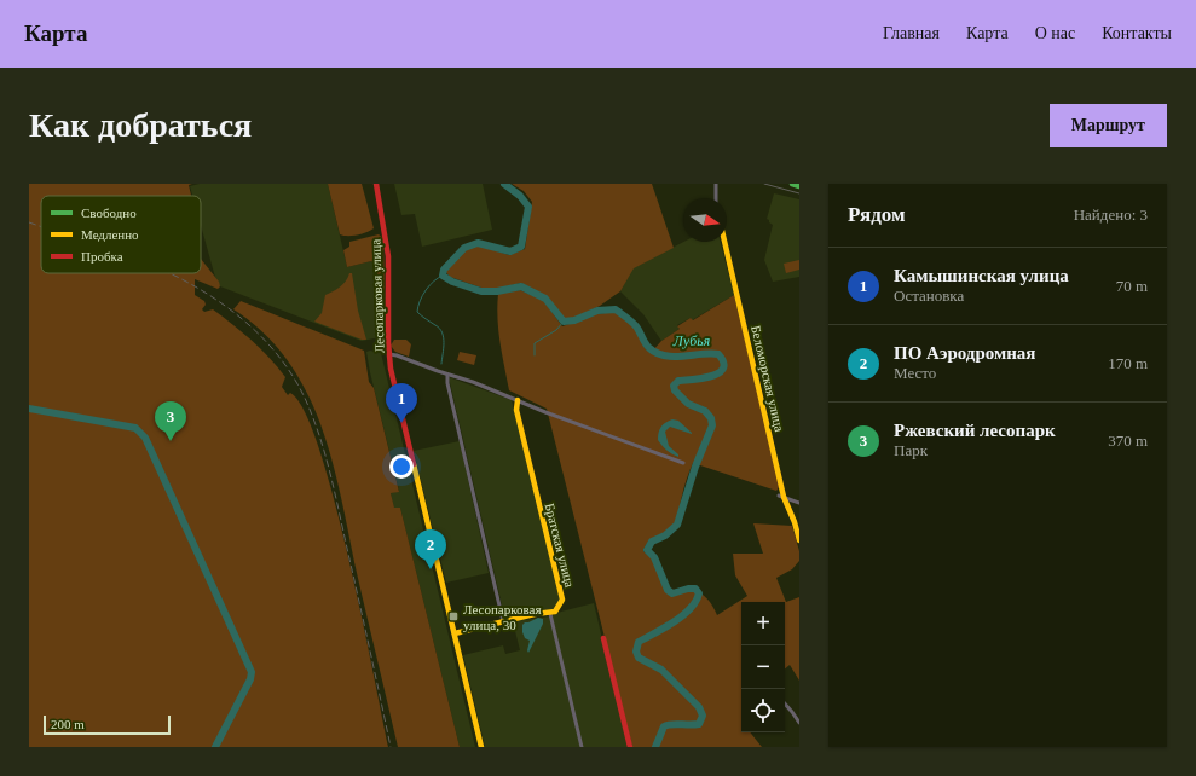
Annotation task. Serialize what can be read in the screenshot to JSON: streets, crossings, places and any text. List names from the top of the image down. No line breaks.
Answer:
{"streets":{"street":["Лесопарковая улица","Беломорская улица","Братская улица"]},"water":["Лубья"],"places":{"transit":["Лесопарковая улица, 30"]},"legend":["Свободно","Медленно","Пробка"],"scale_bar":"200 m","north":"right","page":{"header":"Карта","nav":["Главная","Карта","О нас","Контакты"],"buttons":"Маршрут","title":"Как добраться","heading":["Рядом","Найдено: 3"],"list":[{"mark":"1","name":"Камышинская улица","note":"Остановка","value":"70 m"},{"mark":"2","name":"ПО Аэродромная","note":"Место","value":"170 m"},{"mark":"3","name":"Ржевский лесопарк","note":"Парк","value":"370 m"}],"pins":["1","3","2"],"map_buttons":["+","−"],"scale":"200 m"}}
